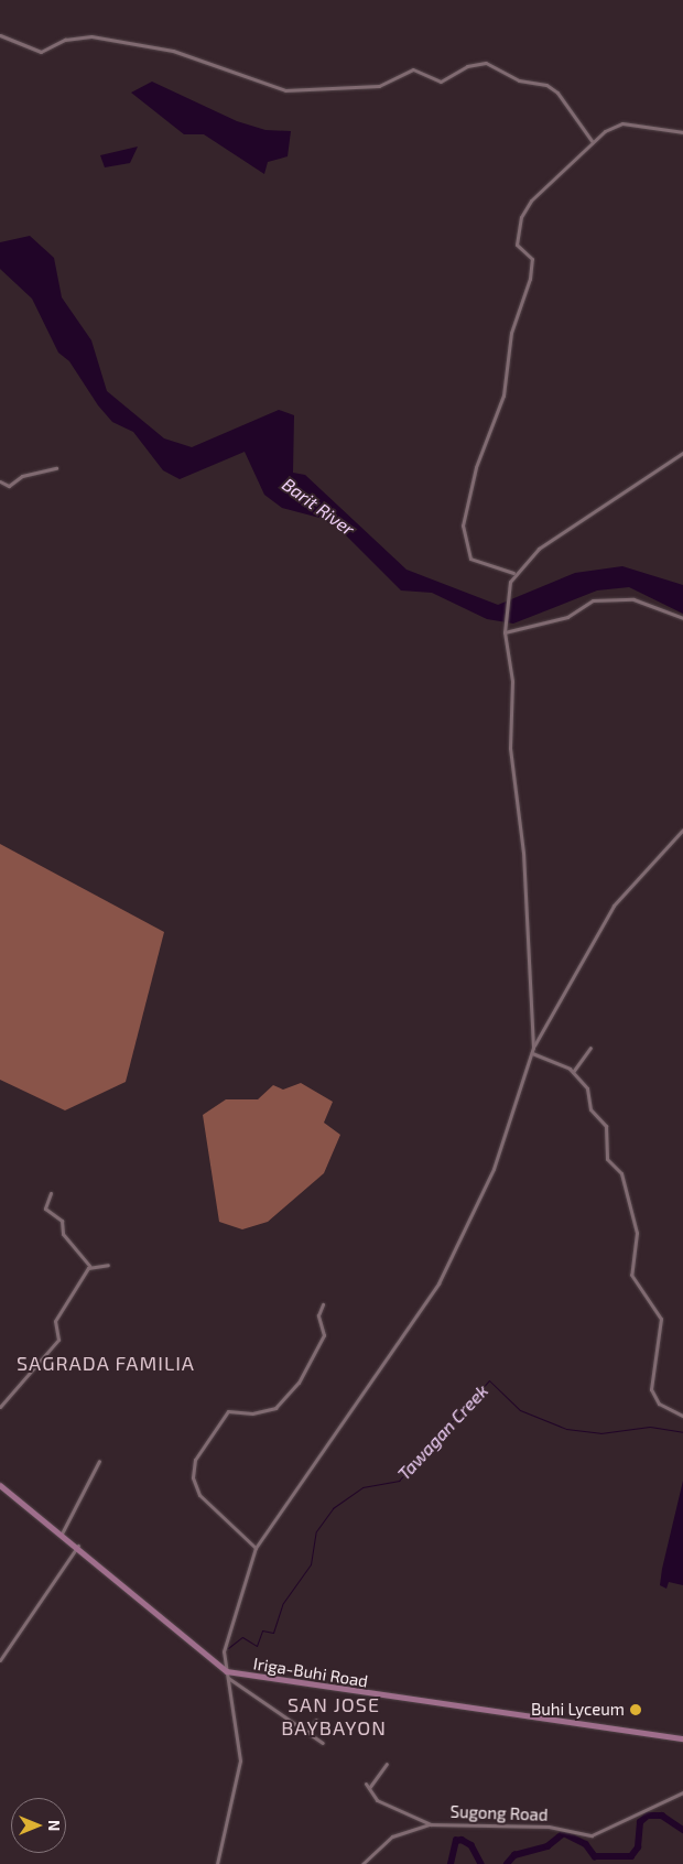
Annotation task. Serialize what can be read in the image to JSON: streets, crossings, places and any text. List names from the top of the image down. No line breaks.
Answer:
{"streets":{"main road":["Iriga-Buhi Road"],"street":["Sugong Road"]},"districts":["SAGRADA FAMILIA","SAN JOSE BAYBAYON"],"water":["Barit River","Tawagan Creek"],"places":["Buhi Lyceum"],"north":"right"}
